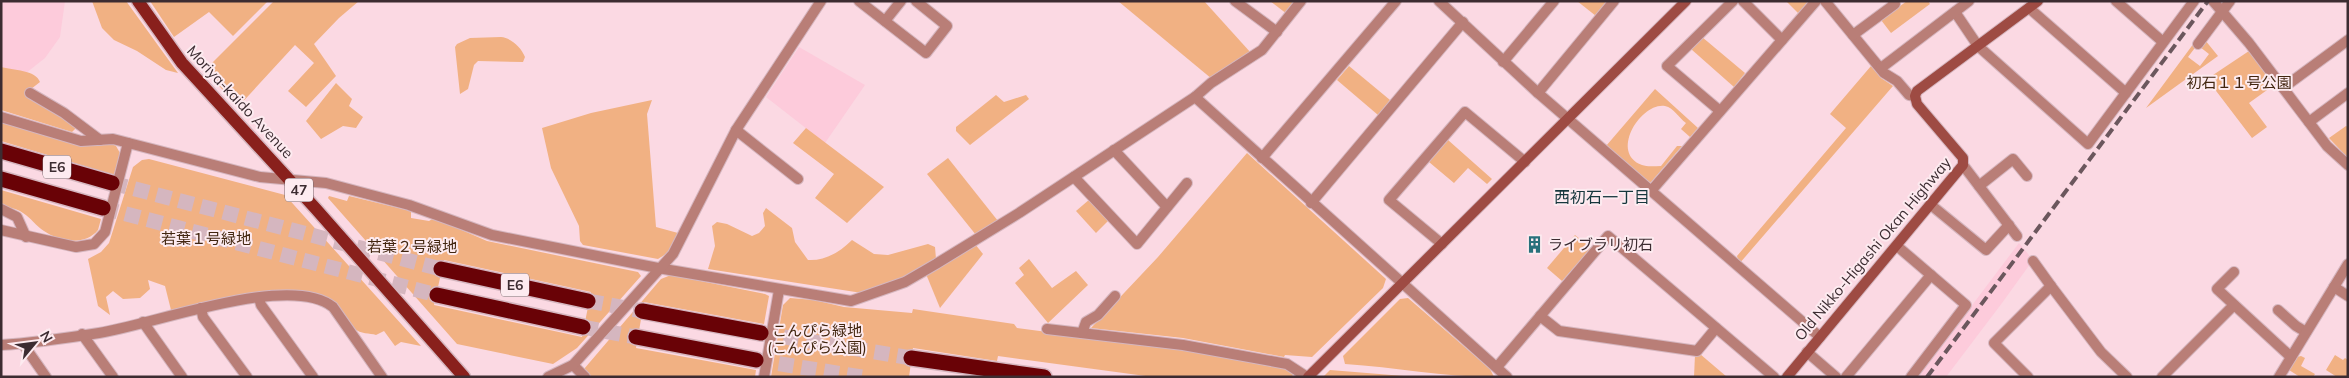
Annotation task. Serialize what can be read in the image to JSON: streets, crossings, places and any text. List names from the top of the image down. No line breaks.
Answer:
{"streets":{"highway":["E6"],"main road":["Moriya-kaido Avenue","47"],"street":["Old Nikko-Higashi Okan Highway"]},"districts":["西初石一丁目"],"parks":["初石１１号公園","若葉１号緑地","若葉２号緑地","こんぴら緑地 (こんぴら公園)"],"places":{"building":["ライブラリ初石"]},"north":"top right"}
